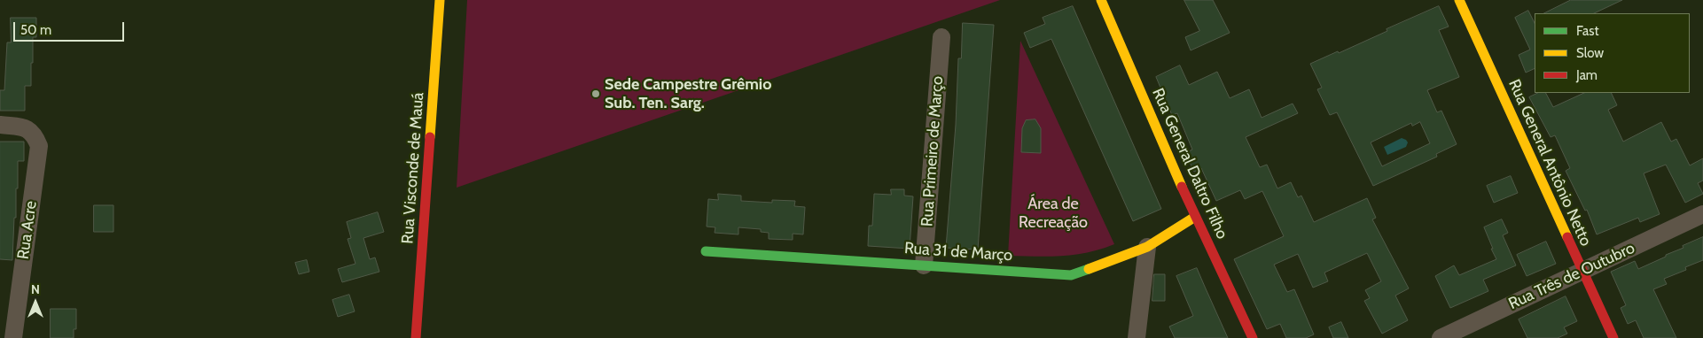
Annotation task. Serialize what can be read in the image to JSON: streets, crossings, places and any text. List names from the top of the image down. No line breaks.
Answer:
{"streets":{"street":["Rua Primeiro de Março","Rua General Antônio Netto","Rua General Daltro Filho","Rua Visconde de Mauá","Rua Acre","Rua 31 de Março","Rua Três de Outubro"]},"crossings":[["Rua Primeiro de Março","Rua 31 de Março"],["Rua General Antônio Netto","Rua Três de Outubro"],["Rua General Daltro Filho","Rua 31 de Março"]],"parks":["Área de Recreação"],"places":["Sede Campestre Grêmio Sub. Ten. Sarg."],"legend":["Fast","Slow","Jam"],"scale_bar":"50 m","north":"top"}
